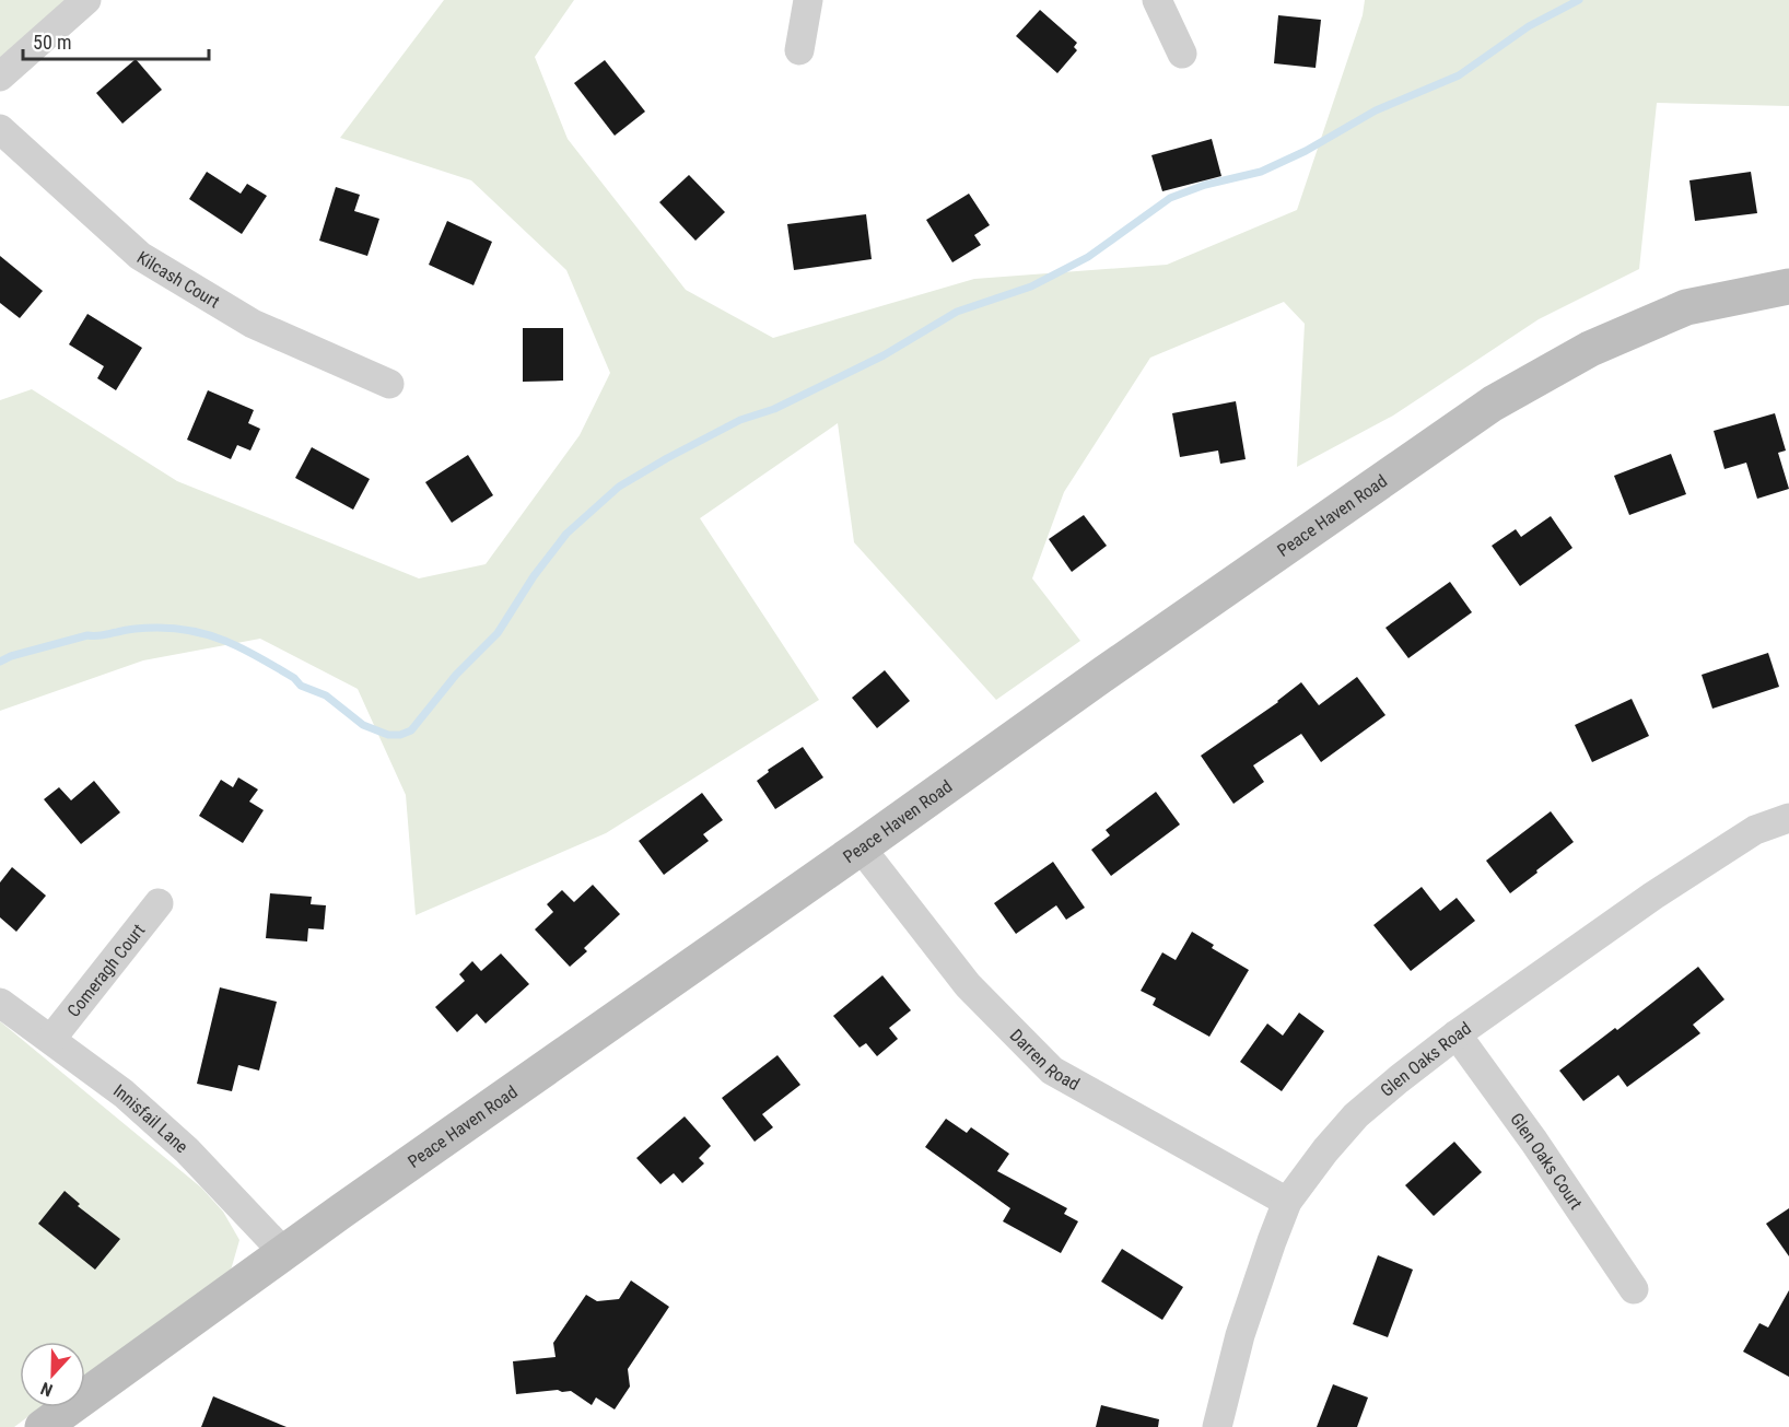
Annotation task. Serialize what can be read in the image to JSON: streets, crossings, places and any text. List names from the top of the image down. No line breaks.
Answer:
{"streets":{"main road":["Peace Haven Road"],"street":["Kilcash Court","Comeragh Court","Darren Road","Glen Oaks Road","Innisfail Lane","Glen Oaks Court"]},"crossings":[["Peace Haven Road","Darren Road"],["Peace Haven Road","Innisfail Lane"],["Comeragh Court","Innisfail Lane"],["Darren Road","Glen Oaks Road"],["Glen Oaks Road","Glen Oaks Court"]],"scale_bar":"50 m","north":"bottom"}
